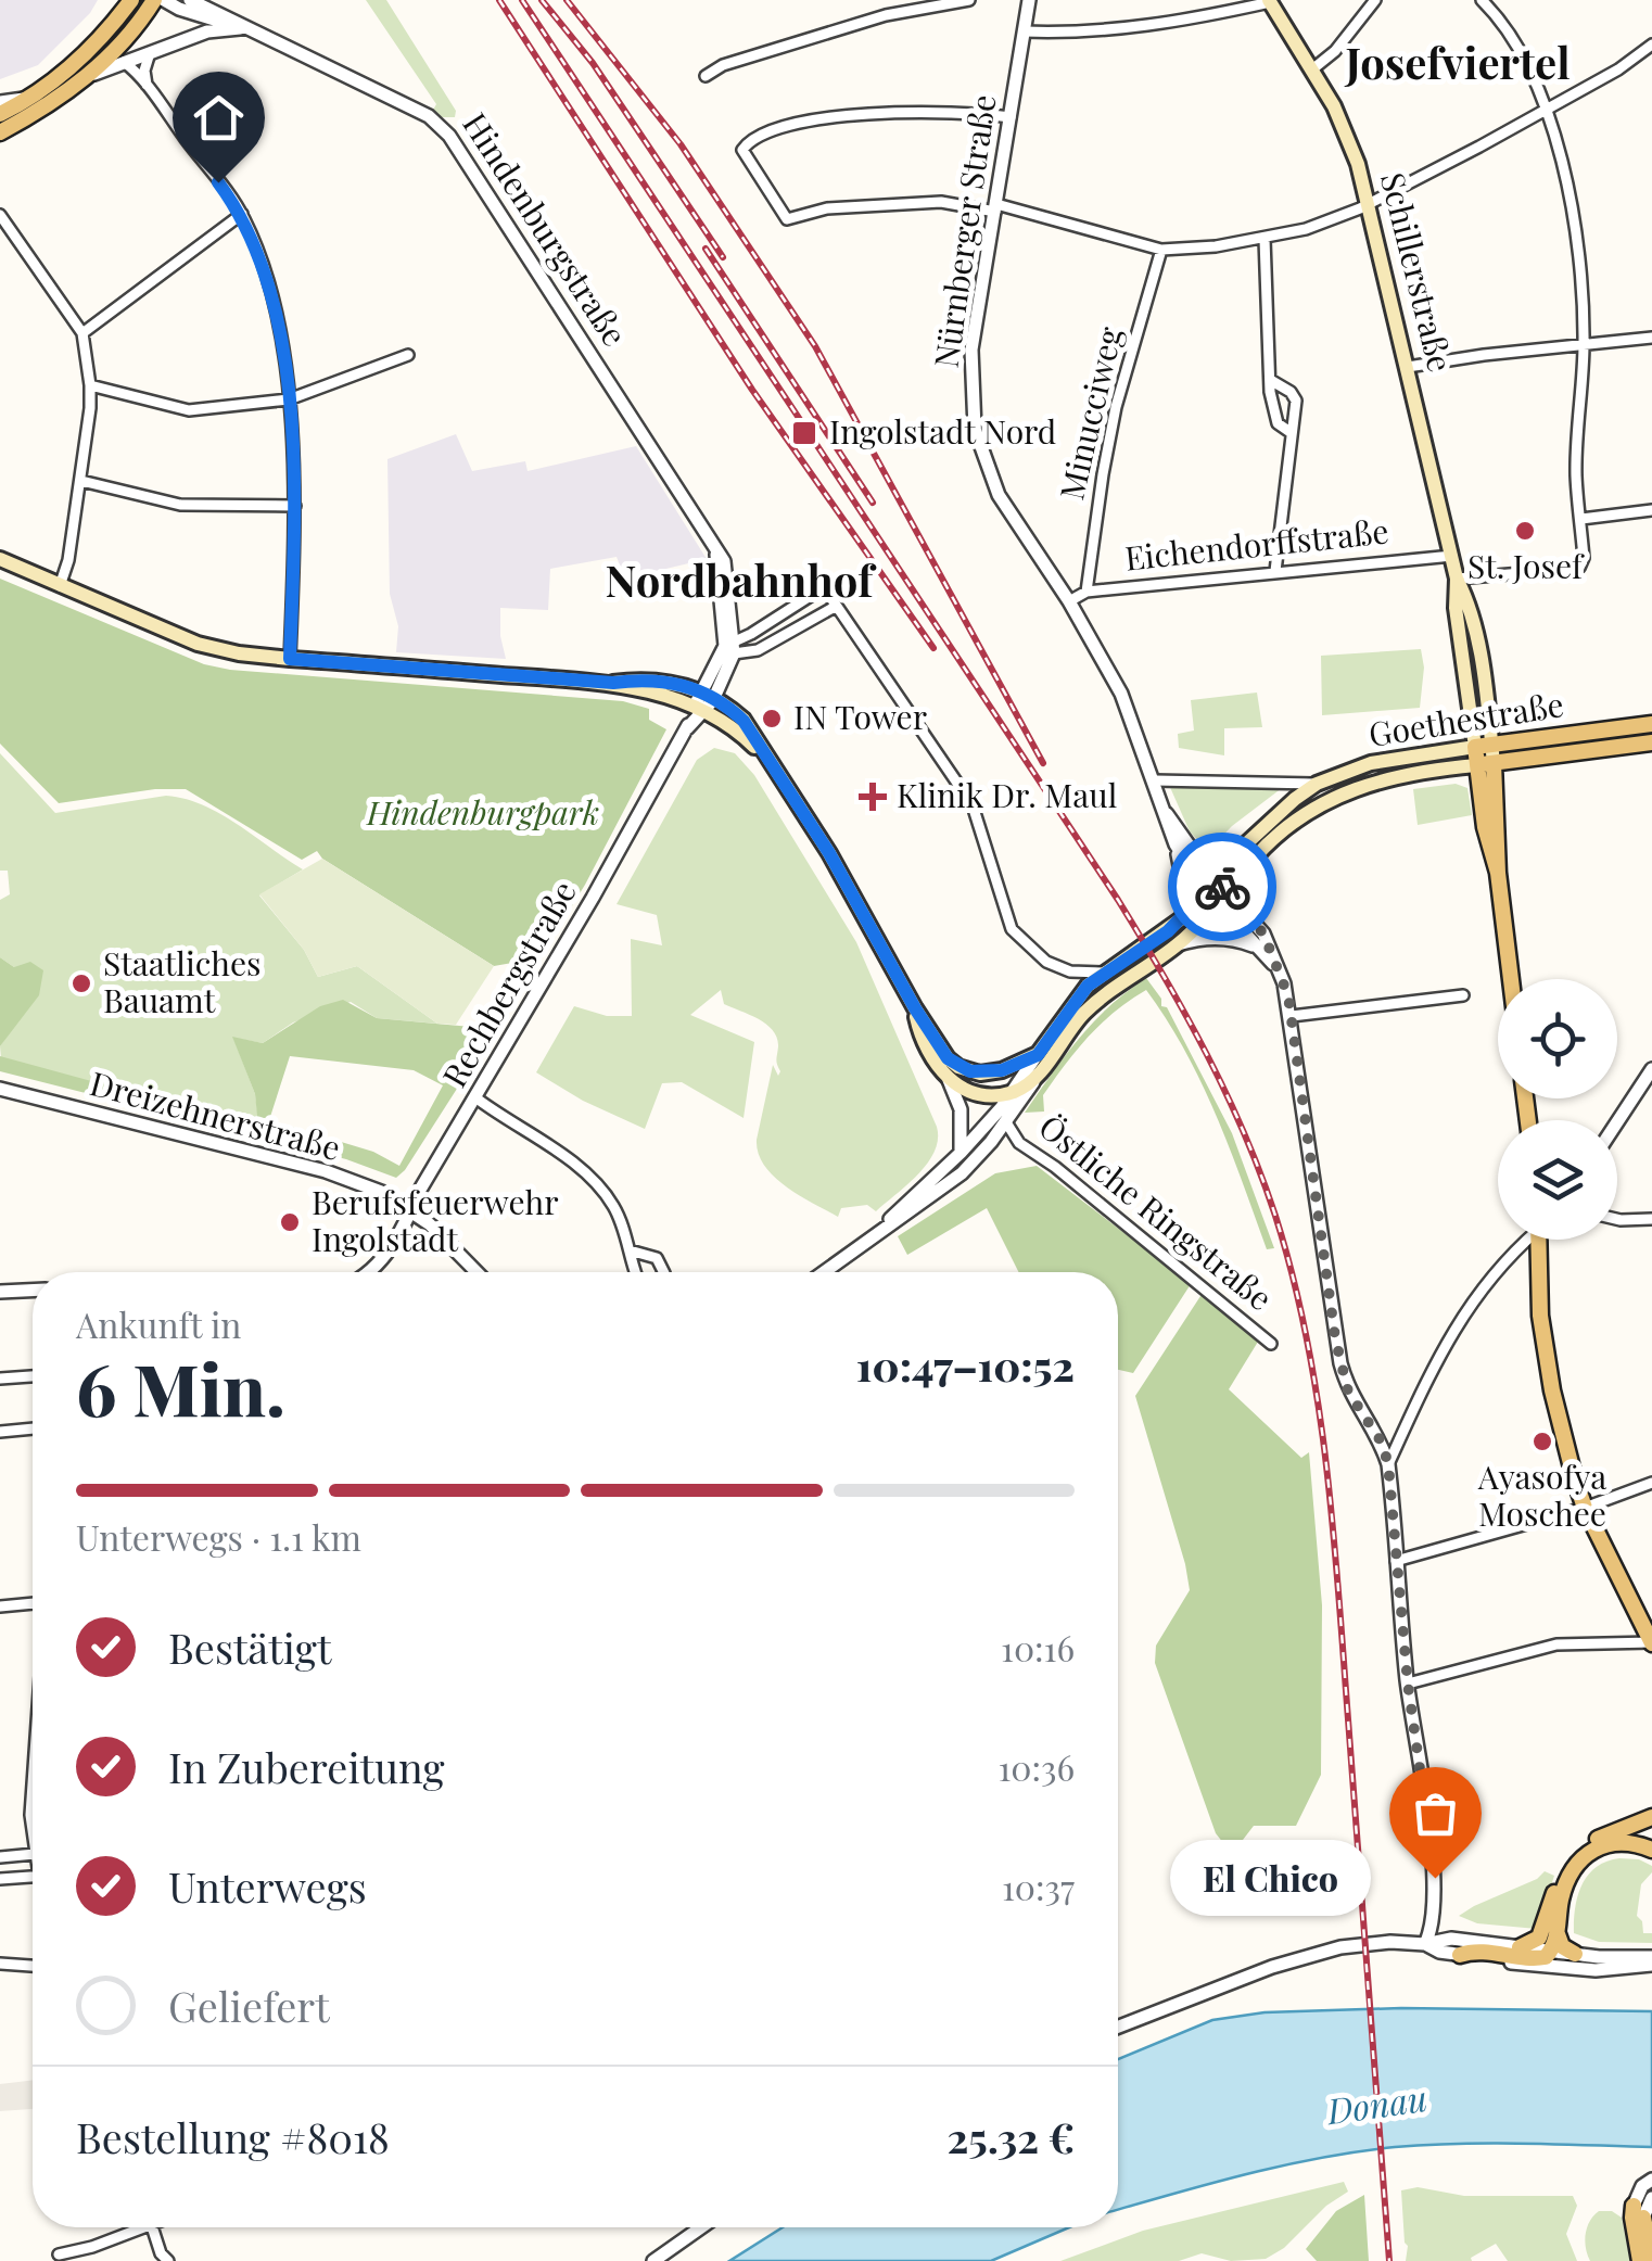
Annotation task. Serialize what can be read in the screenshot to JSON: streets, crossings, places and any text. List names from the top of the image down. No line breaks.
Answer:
{"streets":{"main road":["Schillerstraße","Goethestraße"],"street":["Hindenburgstraße","Nürnberger Straße","Minucciweg","Eichendorffstraße","Rechbergstraße","Dreizehnerstraße","Östliche Ringstraße"]},"crossings":[["Hindenburgstraße","Rechbergstraße"],["Nürnberger Straße","Eichendorffstraße"],["Nürnberger Straße","Goethestraße"],["Schillerstraße","Eichendorffstraße"],["Schillerstraße","Goethestraße"],["Minucciweg","Eichendorffstraße"],["Rechbergstraße","Dreizehnerstraße"]],"districts":["Josefviertel","Nordbahnhof"],"water":["Donau"],"parks":["Hindenburgpark"],"places":{"transit":["Ingolstadt Nord"],"other":["St. Josef","IN Tower","Staatliches Bauamt","Berufsfeuerwehr Ingolstadt","Ayasofya Moschee","El Chico"],"health":["Klinik Dr. Maul"]},"page":{"heading":["6 Min.","Ankunft in","10:47–10:52"],"panel":["Bestellung #8018","25.32 €"],"bar":"Unterwegs · 1.1 km","list":[["Bestätigt","10:16"],["In Zubereitung","10:36"],["Unterwegs","10:37"],"Geliefert"],"bubble":"El Chico"}}
